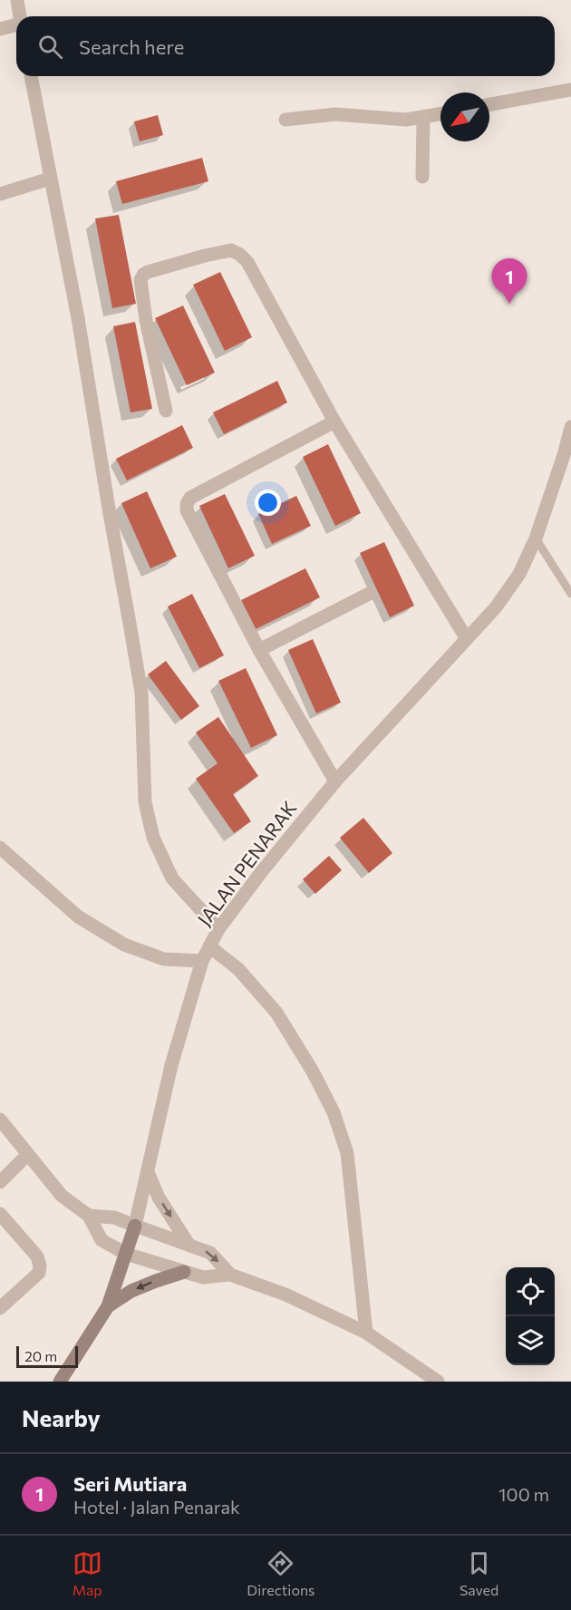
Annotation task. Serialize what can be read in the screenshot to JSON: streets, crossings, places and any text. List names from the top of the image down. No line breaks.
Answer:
{"streets":{"main road":["JALAN PENARAK"]},"scale_bar":"20 m","north":"bottom left","page":{"search":"Search here","pins":"1","scale":"20 m","heading":"Nearby","list":[{"mark":"1","name":"Seri Mutiara","note":"Hotel · Jalan Penarak","value":"100 m"}],"nav":["Map","Directions","Saved"]}}
